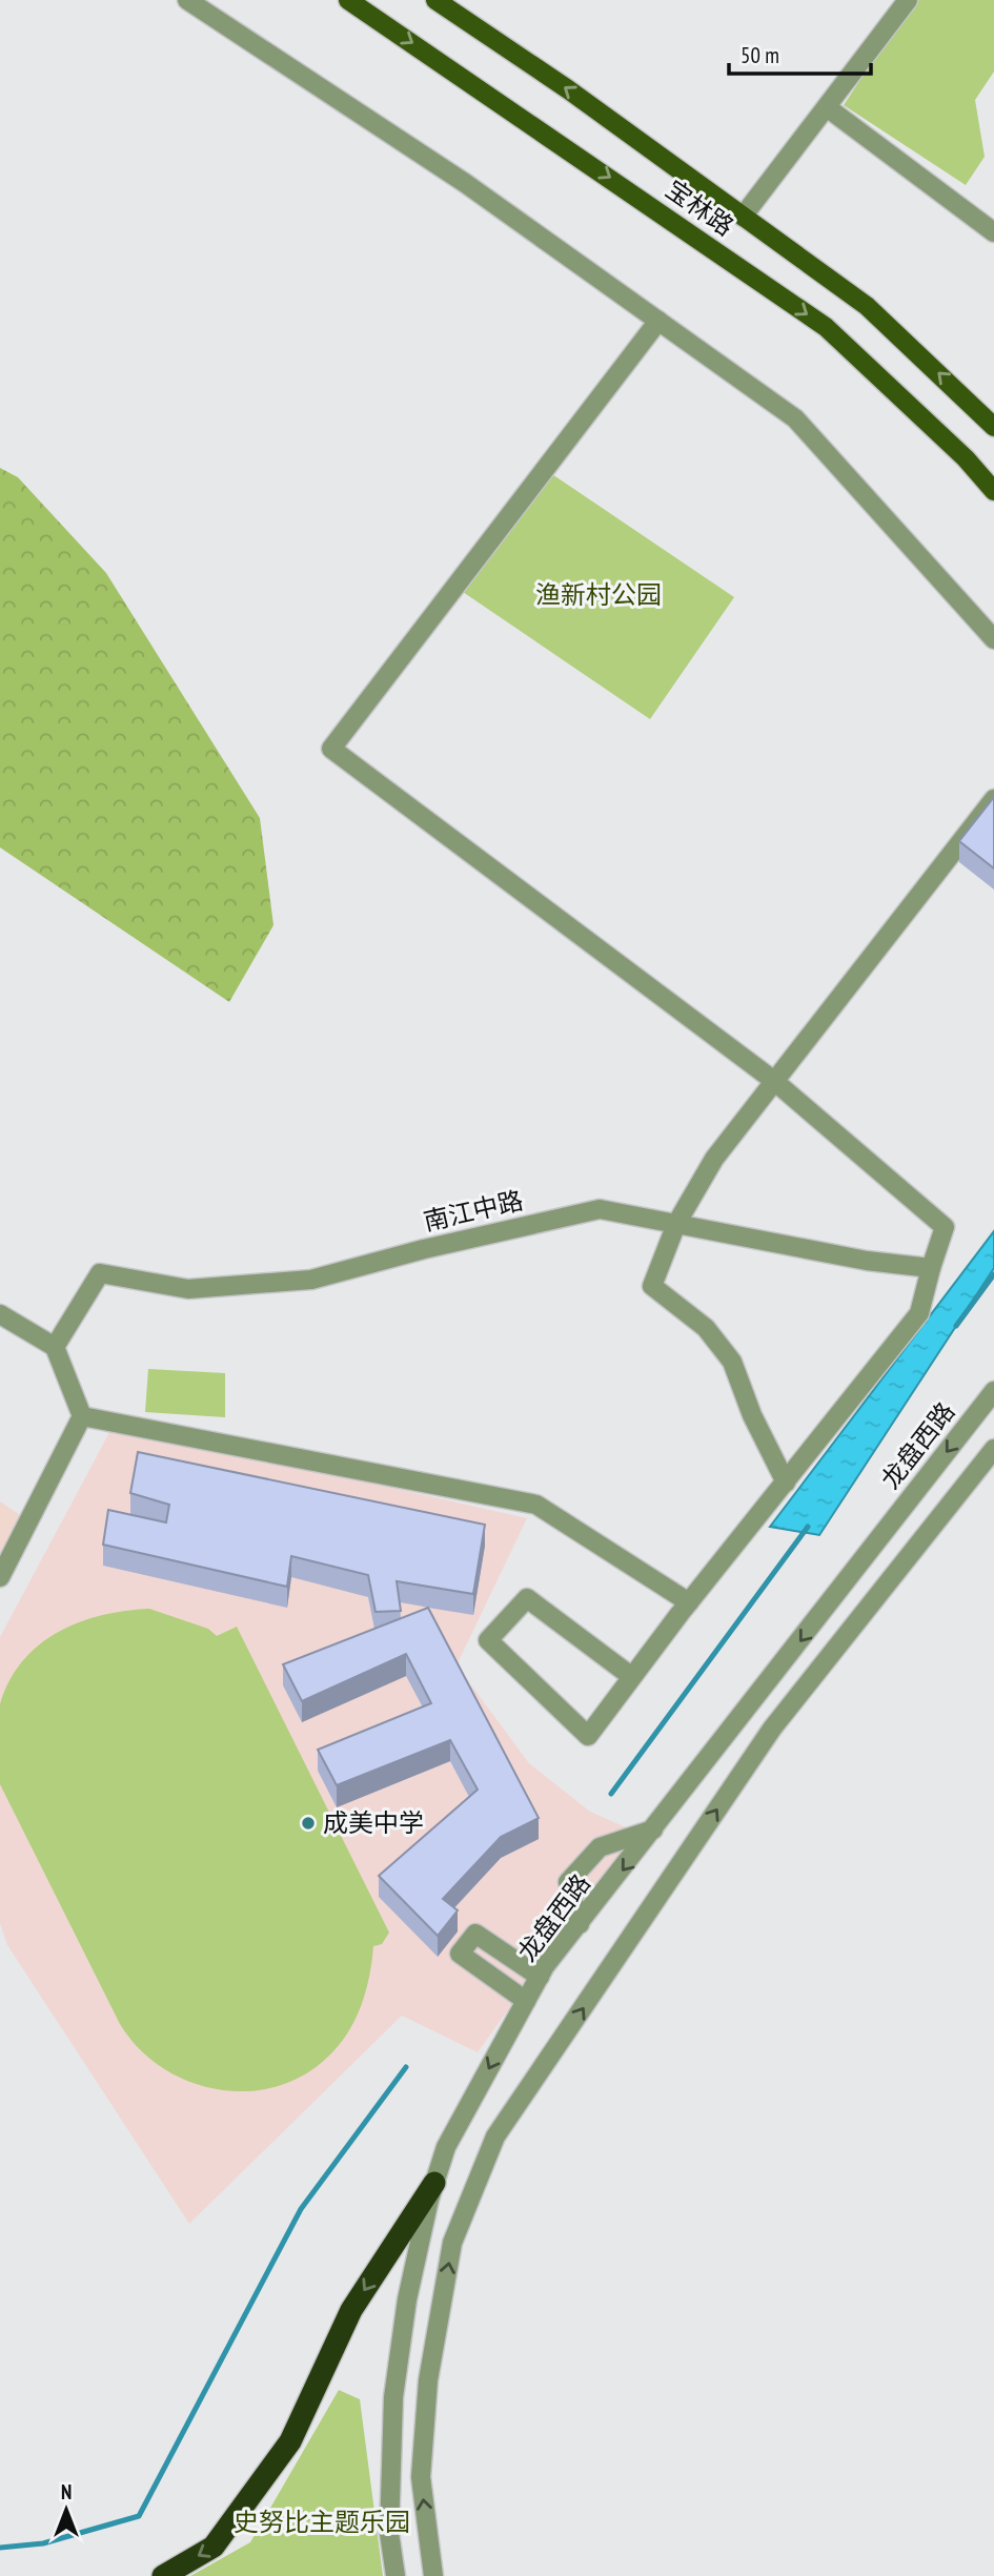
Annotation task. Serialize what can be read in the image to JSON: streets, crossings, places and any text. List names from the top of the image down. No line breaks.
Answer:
{"streets":{"main road":["宝林路"],"street":["南江中路","龙盘西路"]},"parks":["渔新村公园","史努比主题乐园"],"places":["成美中学"],"scale_bar":"50 m","north":"top"}
